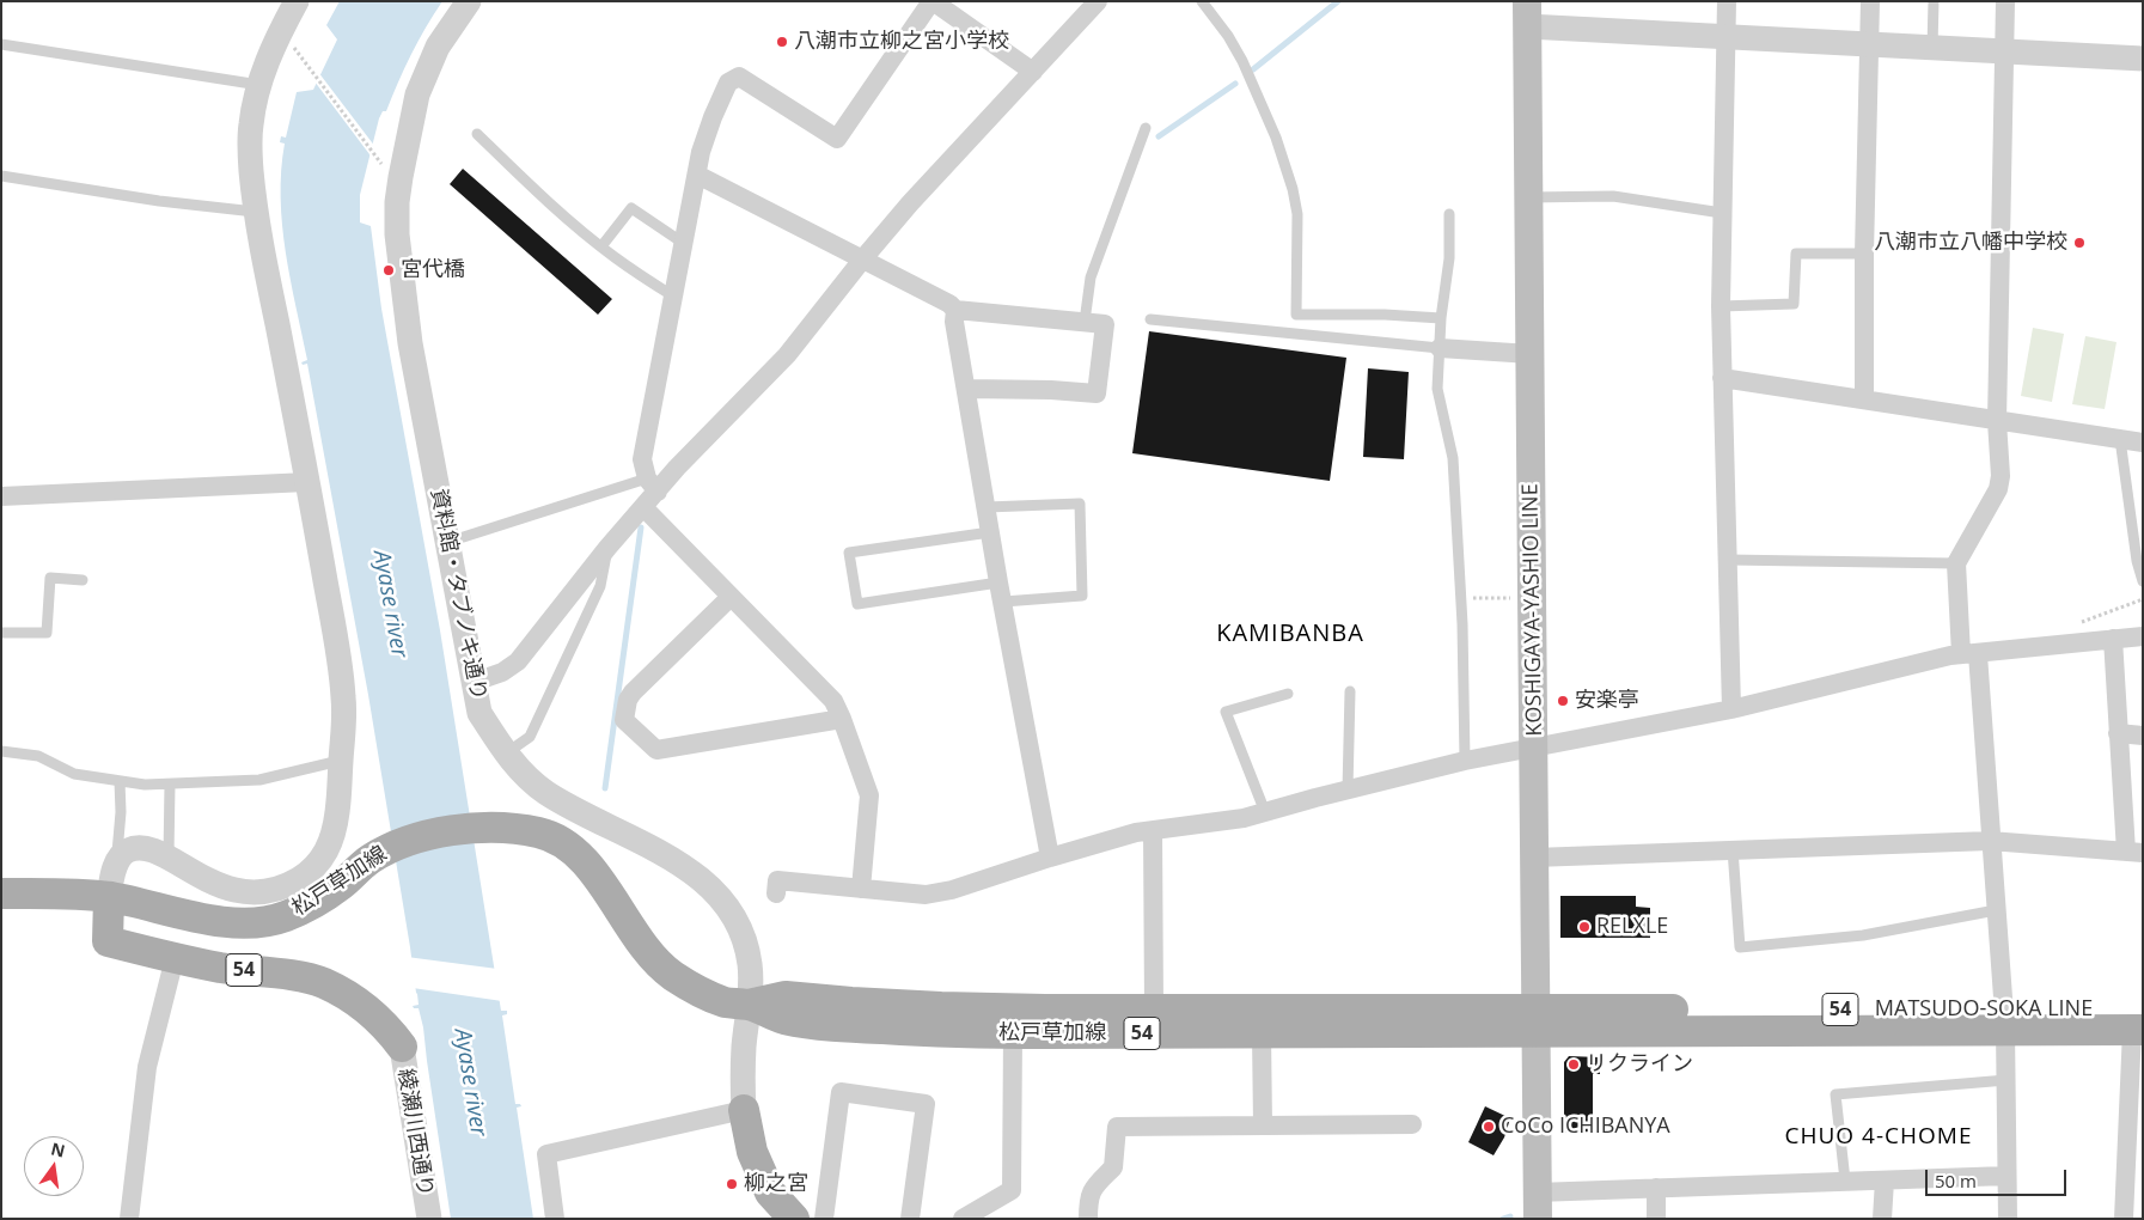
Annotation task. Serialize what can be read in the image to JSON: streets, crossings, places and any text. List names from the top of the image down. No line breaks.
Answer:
{"streets":{"main road":["KOSHIGAYA-YASHIO LINE","松戸草加線","54","MATSUDO-SOKA LINE"],"street":["資料館・タブノキ通り","綾瀬川西通り"]},"crossings":[["資料館・タブノキ通り","松戸草加線"],["KOSHIGAYA-YASHIO LINE","松戸草加線"],["KOSHIGAYA-YASHIO LINE","MATSUDO-SOKA LINE"],["松戸草加線","54"],["松戸草加線","MATSUDO-SOKA LINE"],["54","綾瀬川西通り"]],"districts":["KAMIBANBA","CHUO 4-CHOME"],"water":["Ayase river"],"places":["八潮市立柳之宮小学校","八潮市立八幡中学校","宮代橋","安楽亭","RELXLE","リクライン","CoCo ICHIBANYA","柳之宮"],"scale_bar":"50 m","north":"top"}
